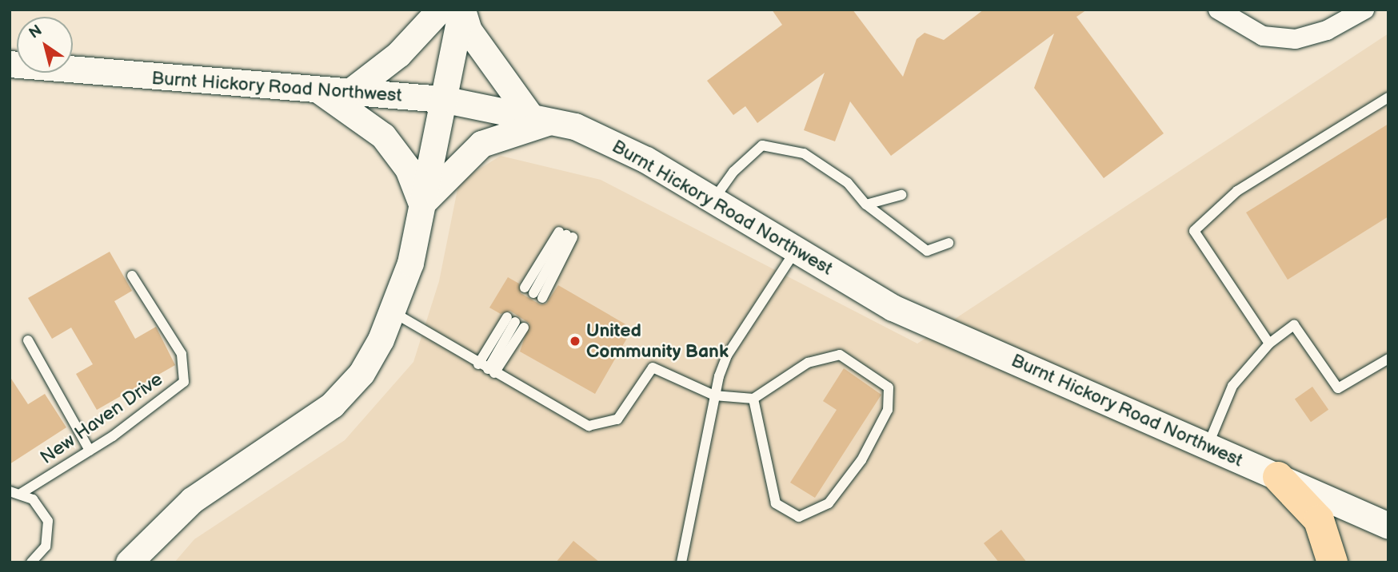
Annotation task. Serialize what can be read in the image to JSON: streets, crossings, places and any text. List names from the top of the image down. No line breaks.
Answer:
{"streets":{"street":["Burnt Hickory Road Northwest"],"lane":["New Haven Drive"]},"places":["United Community Bank"],"north":"top left"}
